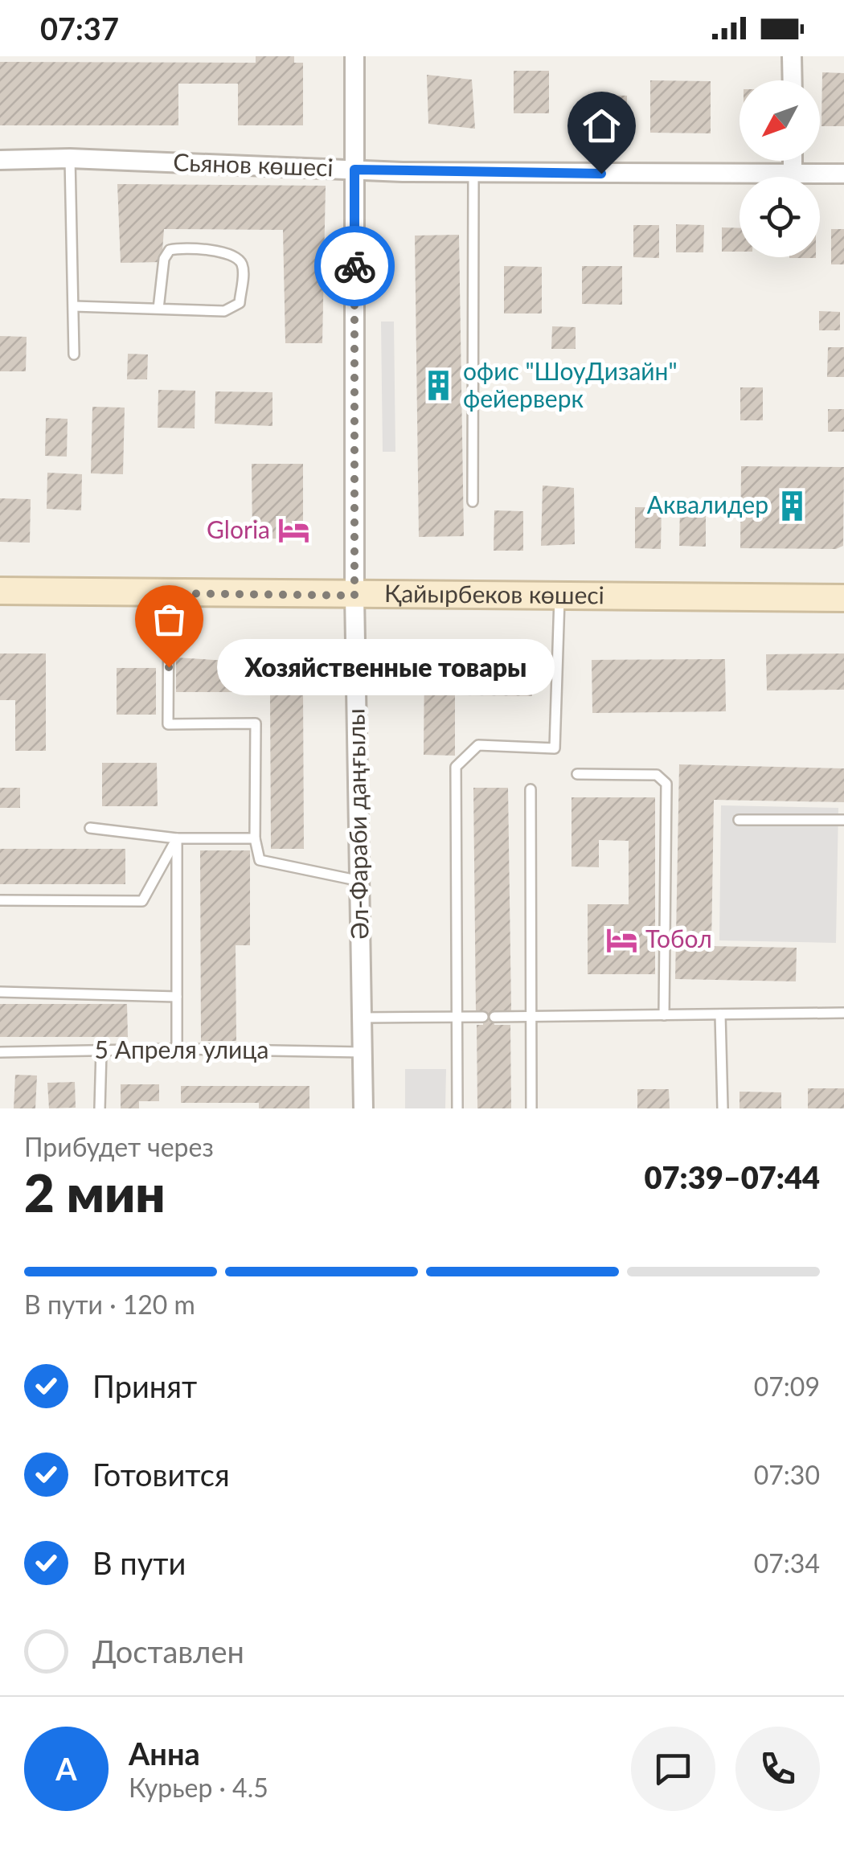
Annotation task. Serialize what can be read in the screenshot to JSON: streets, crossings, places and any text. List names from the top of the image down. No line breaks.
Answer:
{"streets":{"main road":["Қайырбеков көшесі"],"street":["Сьянов көшесі","Әл-Фараби даңғылы"],"lane":["5 Апреля улица"]},"crossings":[["Сьянов көшесі","Әл-Фараби даңғылы"],["Қайырбеков көшесі","Әл-Фараби даңғылы"],["Әл-Фараби даңғылы","5 Апреля улица"]],"places":{"building":["офис \"ШоуДизайн\" фейерверк","Аквалидер"],"hotel":["Gloria","Тобол"],"other":["Хозяйственные товары"]},"north":"bottom left","page":{"status":"07:37","bubble":"Хозяйственные товары","heading":["2 мин","Прибудет через","07:39–07:44"],"panel":["Анна","Курьер · 4.5"],"bar":"В пути · 120 m","list":[["Принят","07:09"],["Готовится","07:30"],["В пути","07:34"],"Доставлен"],"round":"А"}}
